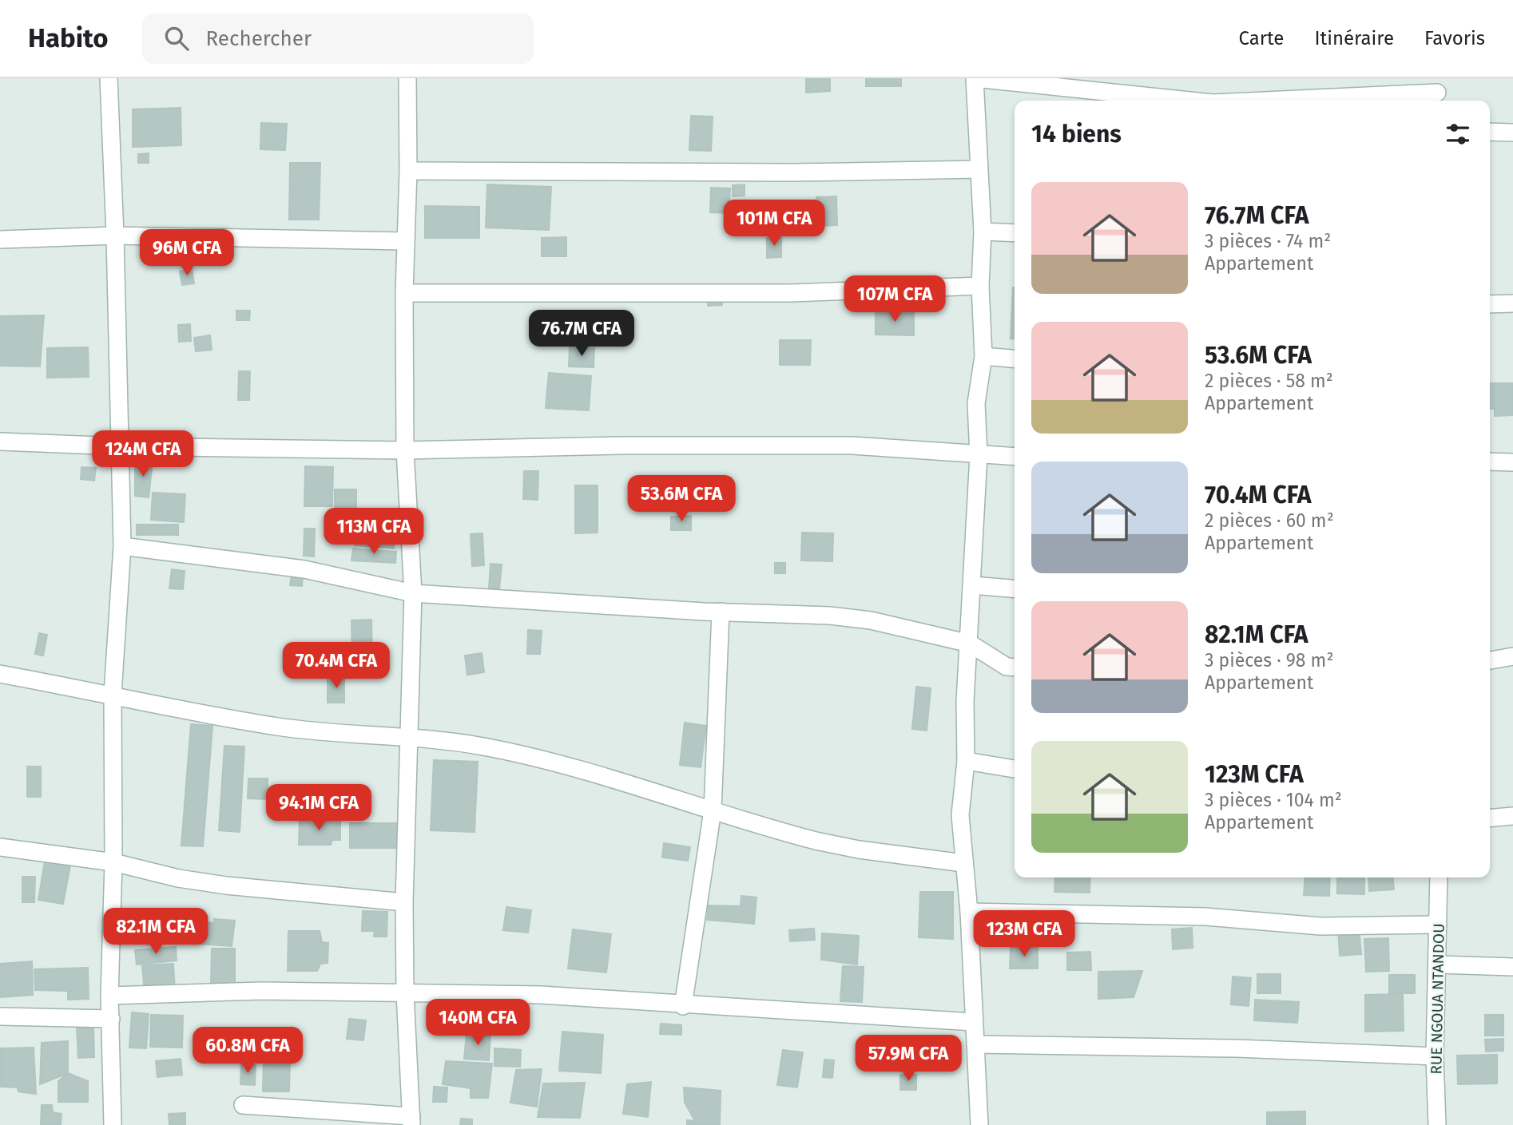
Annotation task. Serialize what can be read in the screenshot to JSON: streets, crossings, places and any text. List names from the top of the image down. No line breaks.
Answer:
{"streets":{"street":["RUE NGOUA NTANDOU"]},"page":{"header":"Habito","search":"Rechercher","nav":["Carte","Itinéraire","Favoris"],"heading":"14 biens","list":[{"name":"76.7M CFA","note":"3 pièces · 74 m² · Appartement"},{"name":"53.6M CFA","note":"2 pièces · 58 m² · Appartement"},{"name":"70.4M CFA","note":"2 pièces · 60 m² · Appartement"},{"name":"82.1M CFA","note":"3 pièces · 98 m² · Appartement"},{"name":"123M CFA","note":"3 pièces · 104 m² · Appartement"}],"price":["101M CFA","96M CFA","107M CFA","76.7M CFA","124M CFA","53.6M CFA","113M CFA","70.4M CFA","94.1M CFA","82.1M CFA","123M CFA","140M CFA","60.8M CFA","57.9M CFA"]}}
